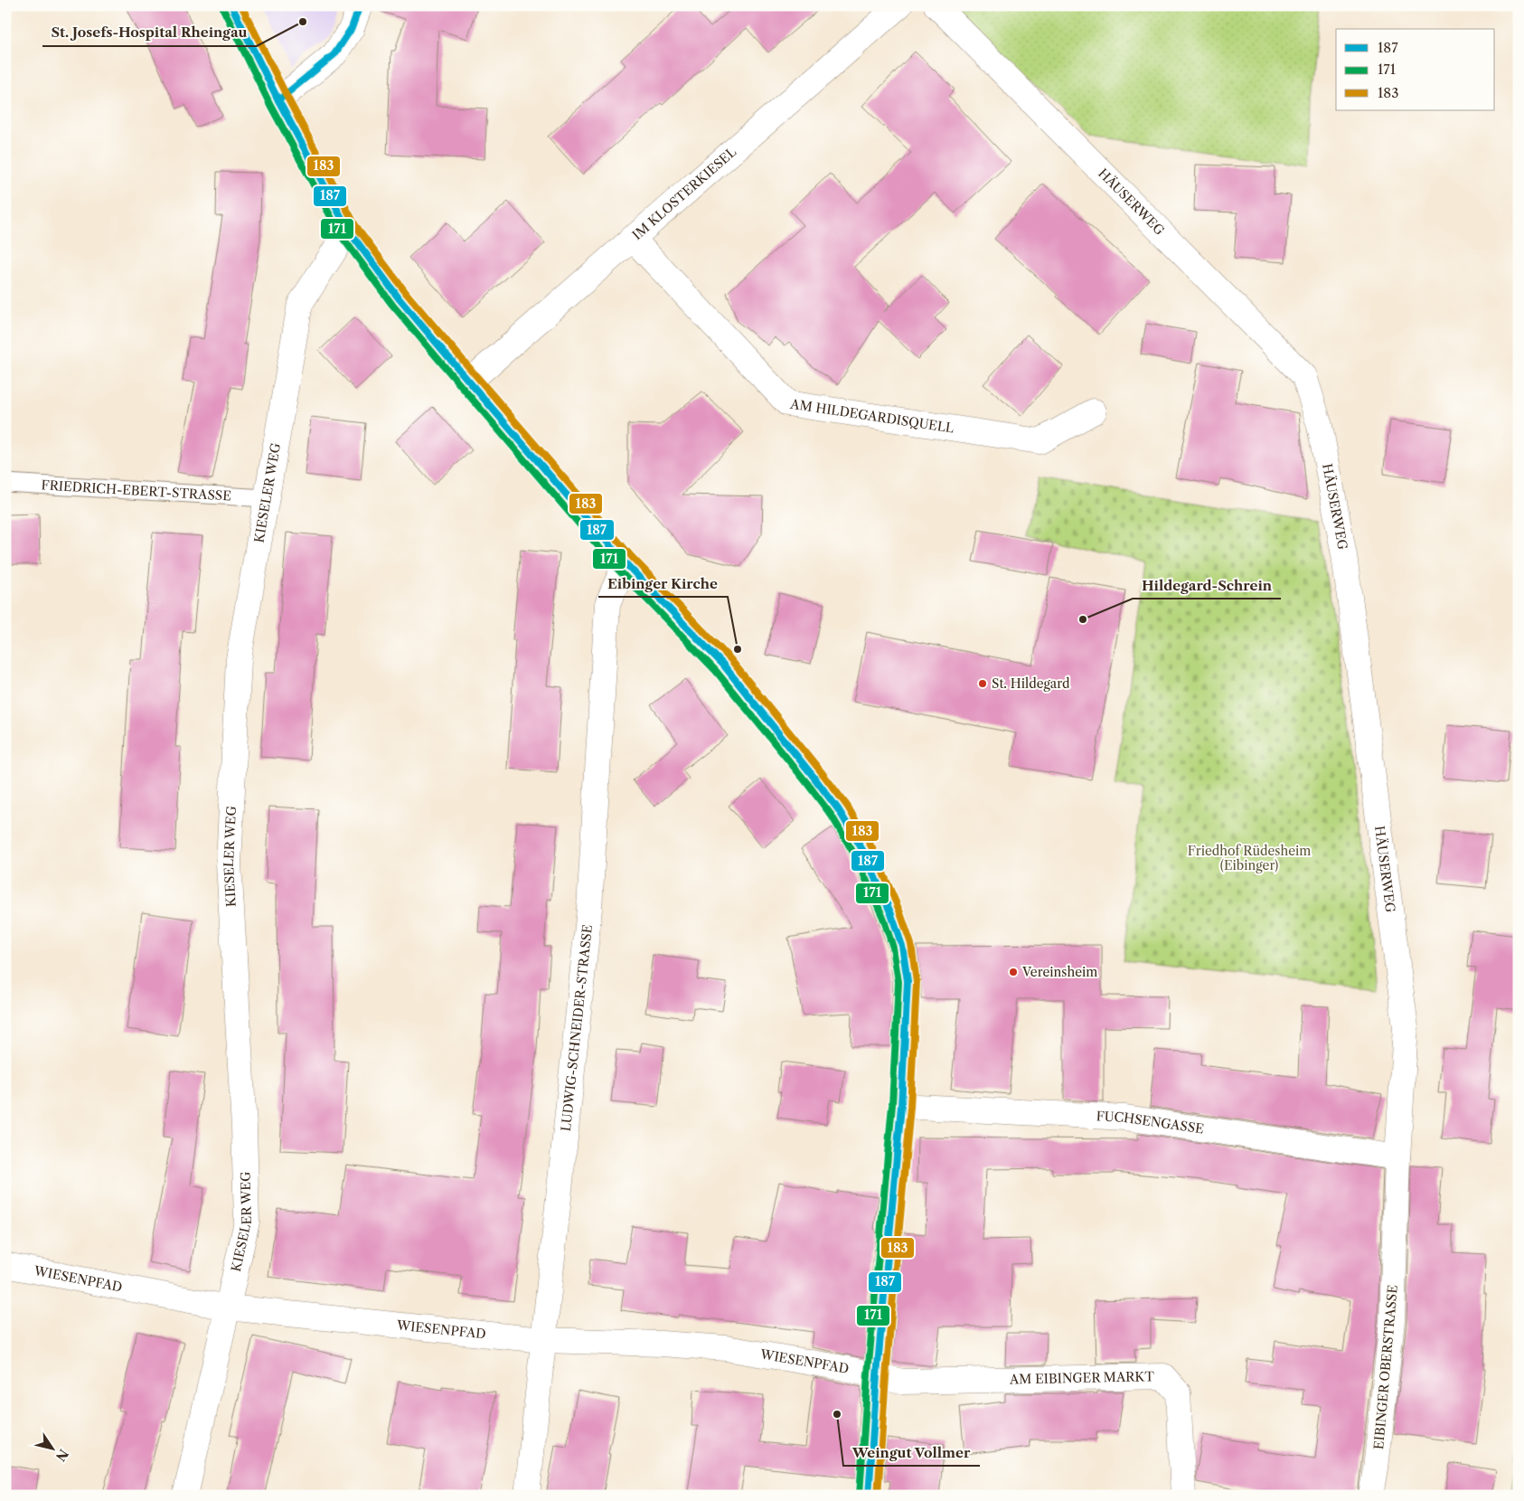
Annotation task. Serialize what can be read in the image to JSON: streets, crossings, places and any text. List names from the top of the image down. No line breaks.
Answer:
{"streets":{"street":["IM KLOSTERKIESEL","HÄUSERWEG","AM HILDEGARDISQUELL","KIESELER WEG","LUDWIG-SCHNEIDER-STRASSE","FUCHSENGASSE","WIESENPFAD","EIBINGER OBERSTRASSE","AM EIBINGER MARKT"],"lane":["FRIEDRICH-EBERT-STRASSE"]},"crossings":[["IM KLOSTERKIESEL","AM HILDEGARDISQUELL"],["HÄUSERWEG","FUCHSENGASSE"],["HÄUSERWEG","EIBINGER OBERSTRASSE"],["FRIEDRICH-EBERT-STRASSE","KIESELER WEG"],["KIESELER WEG","WIESENPFAD"],["LUDWIG-SCHNEIDER-STRASSE","WIESENPFAD"],["FUCHSENGASSE","EIBINGER OBERSTRASSE"],["WIESENPFAD","AM EIBINGER MARKT"]],"parks":["Friedhof Rüdesheim (Eibinger)"],"places":["St. Josefs-Hospital Rheingau","Hildegard-Schrein","Eibinger Kirche","St. Hildegard","Vereinsheim","Weingut Vollmer"],"lines":["transit line 187","transit line 183","transit line 171"],"legend":["187","171","183"],"north":"bottom right"}
